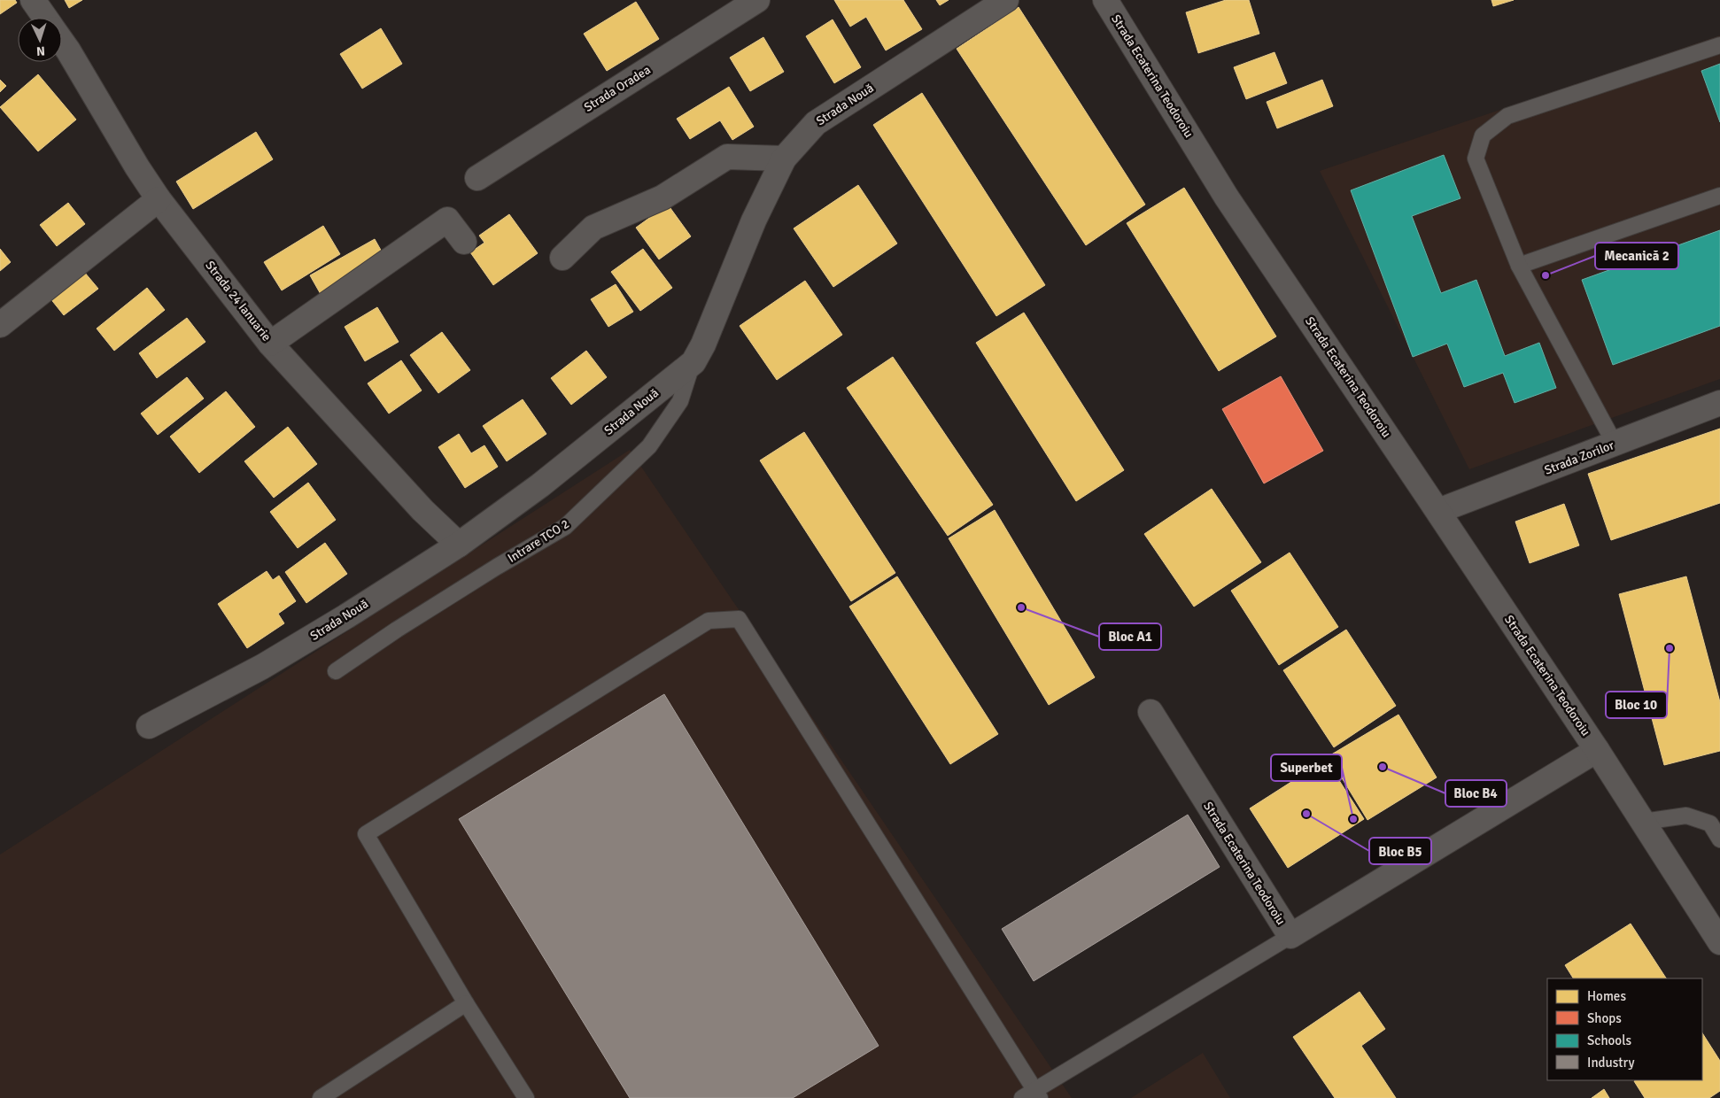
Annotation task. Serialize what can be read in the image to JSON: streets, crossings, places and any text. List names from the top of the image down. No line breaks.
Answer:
{"streets":{"street":["Strada Ecaterina Teodoroiu","Strada Oradea","Strada Nouă","Strada 24 Ianuarie","Strada Zorilor"],"lane":["Intrare TCO 2"]},"crossings":[["Strada Ecaterina Teodoroiu","Strada Zorilor"],["Strada Nouă","Strada 24 Ianuarie"],["Strada Nouă","Intrare TCO 2"]],"places":["Mecanică 2","Bloc A1","Bloc 10","Bloc B4","Bloc B5","Superbet"],"legend":["Homes","Shops","Schools","Industry"],"north":"bottom"}
